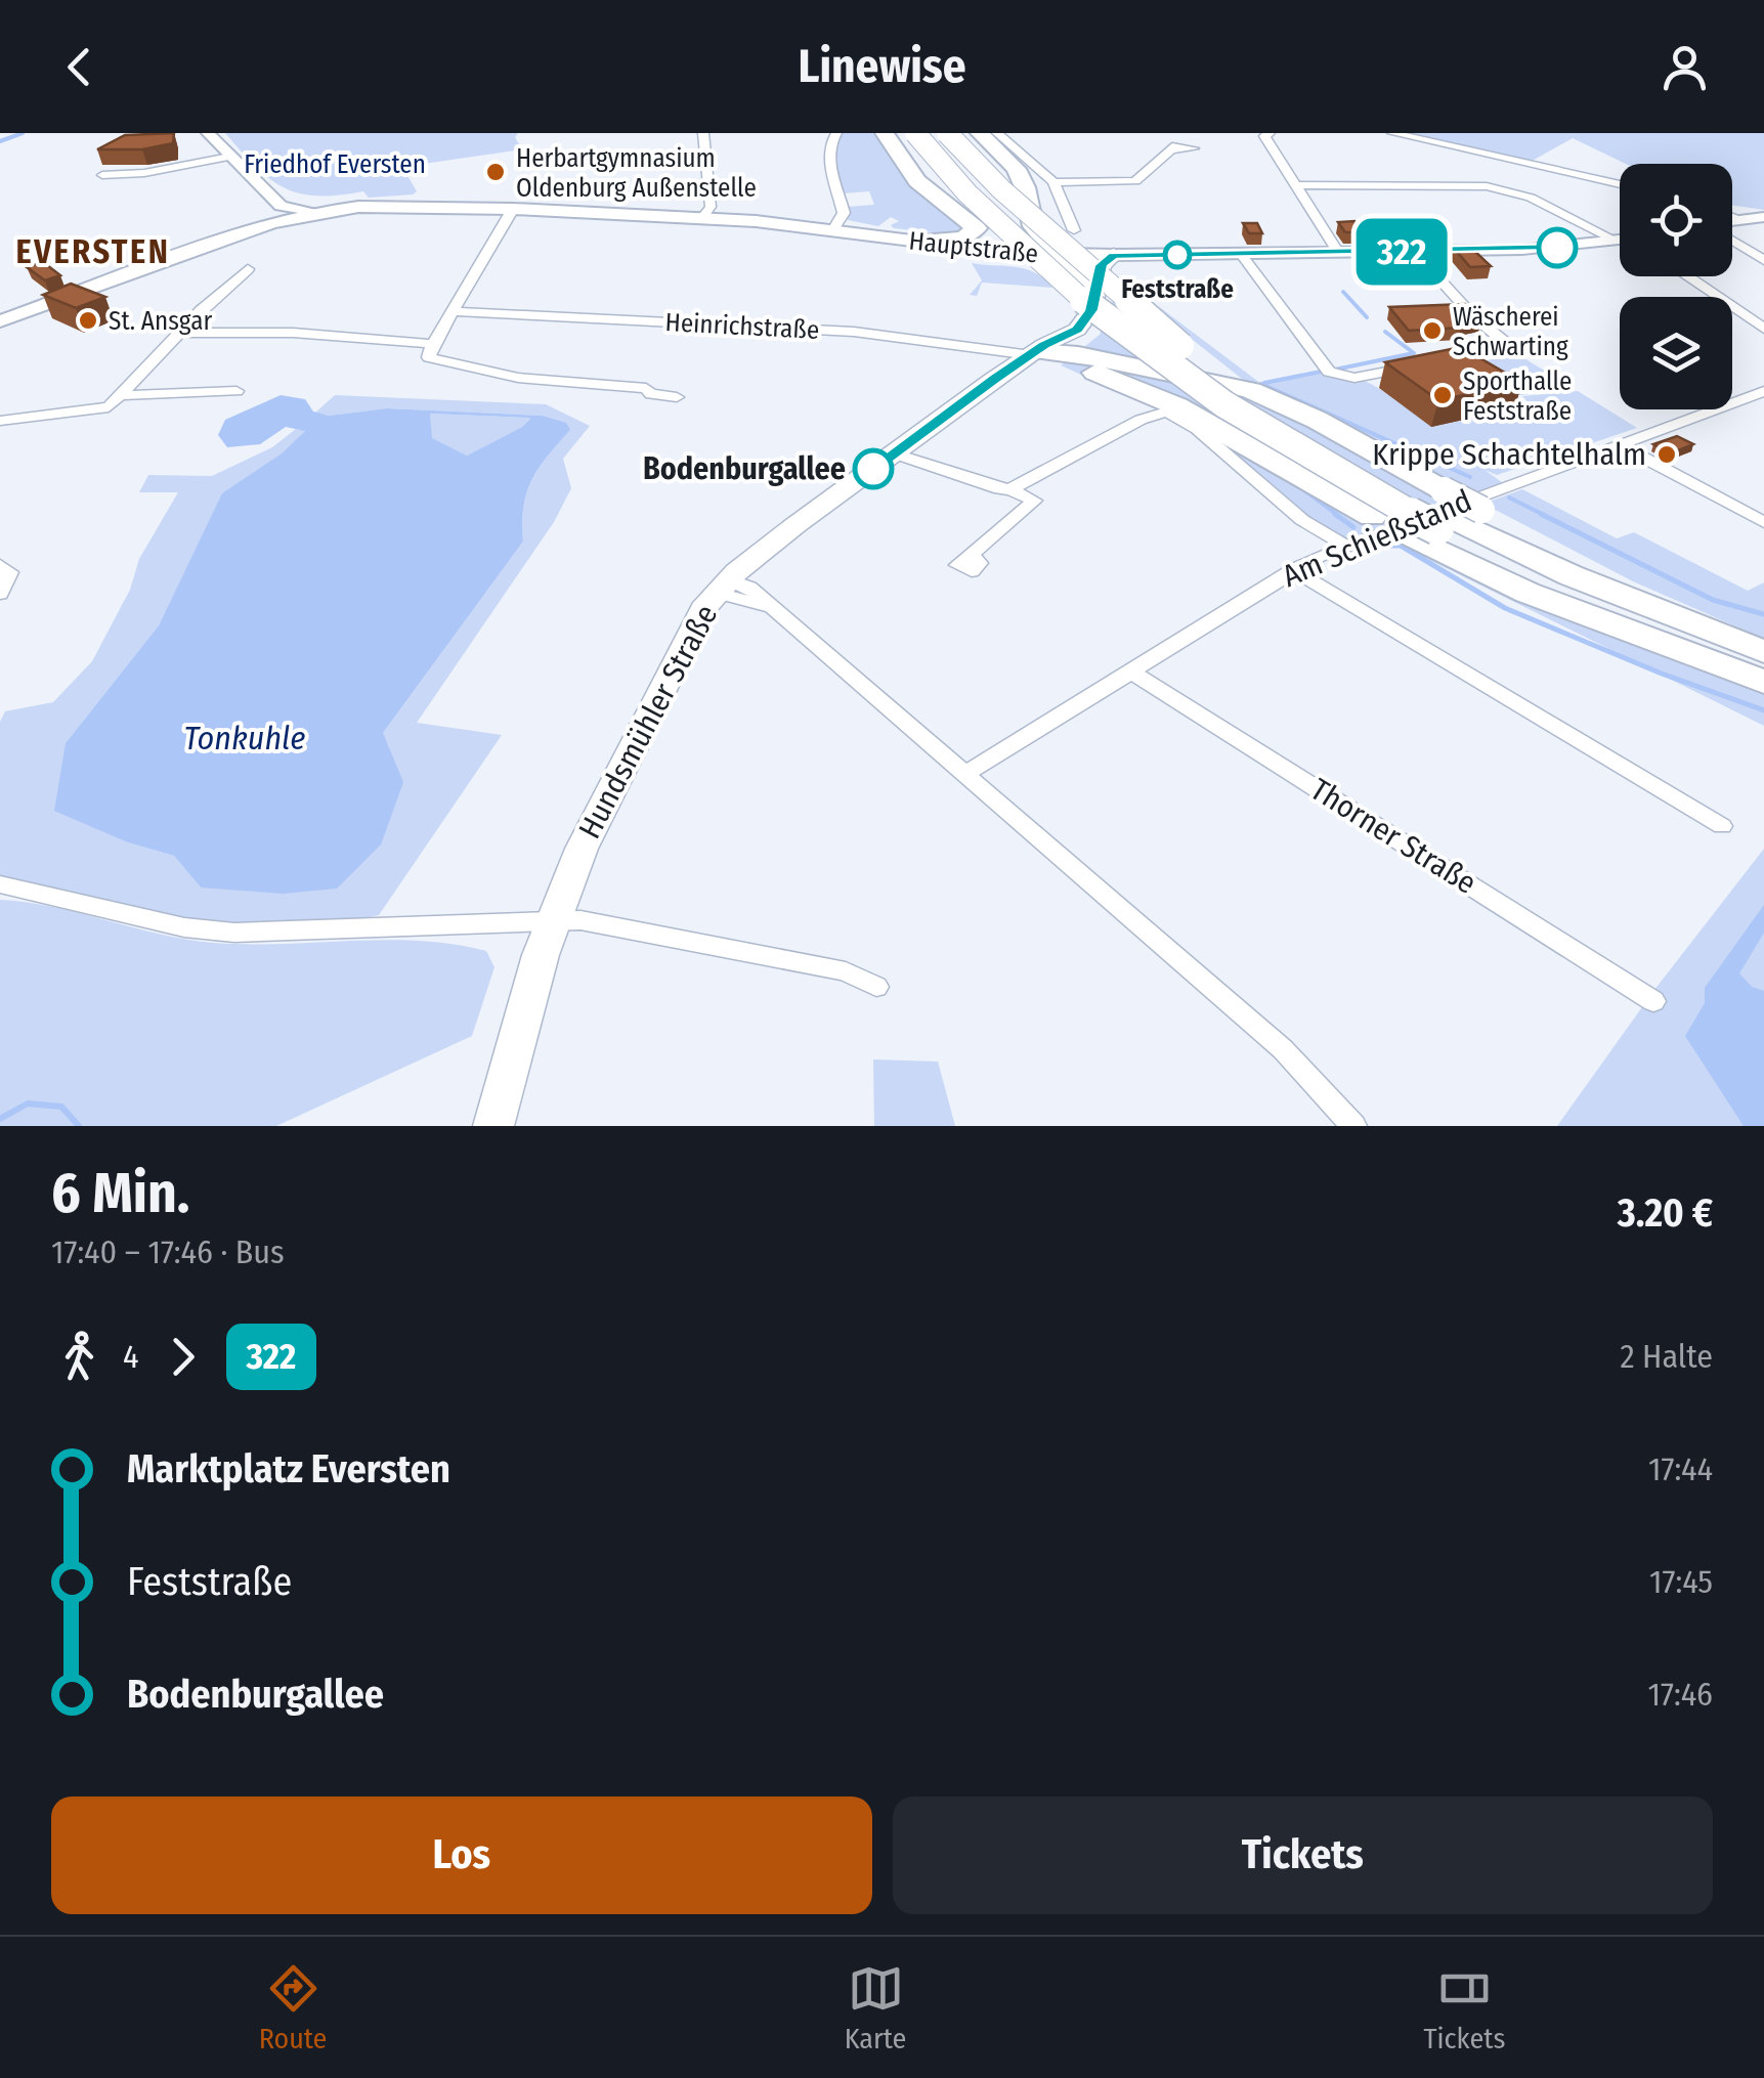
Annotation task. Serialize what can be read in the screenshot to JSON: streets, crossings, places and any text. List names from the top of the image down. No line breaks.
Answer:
{"streets":{"main road":["Hauptstraße","Hundsmühler Straße"],"street":["Heinrichstraße","Am Schießstand","Thorner Straße"]},"crossings":[["Hauptstraße","Hundsmühler Straße"],["Heinrichstraße","Hundsmühler Straße"],["Am Schießstand","Thorner Straße"]],"districts":["EVERSTEN"],"water":["Tonkuhle"],"parks":["Friedhof Eversten"],"places":["Herbartgymnasium Oldenburg Außenstelle","Feststraße","St. Ansgar","Wäscherei Schwarting","Sporthalle Feststraße","Krippe Schachtelhalm","Bodenburgallee"],"lines":["bus line 322"],"page":{"header":"Linewise","on_map":"322","heading":["6 Min.","17:40 – 17:46 · Bus","3.20 €"],"legs":["4","322","2 Halte"],"list":[{"name":"Marktplatz Eversten","value":"17:44"},{"name":"Feststraße","value":"17:45"},{"name":"Bodenburgallee","value":"17:46"}],"buttons":["Los","Tickets"],"tabs":["Route","Karte","Tickets"]}}
